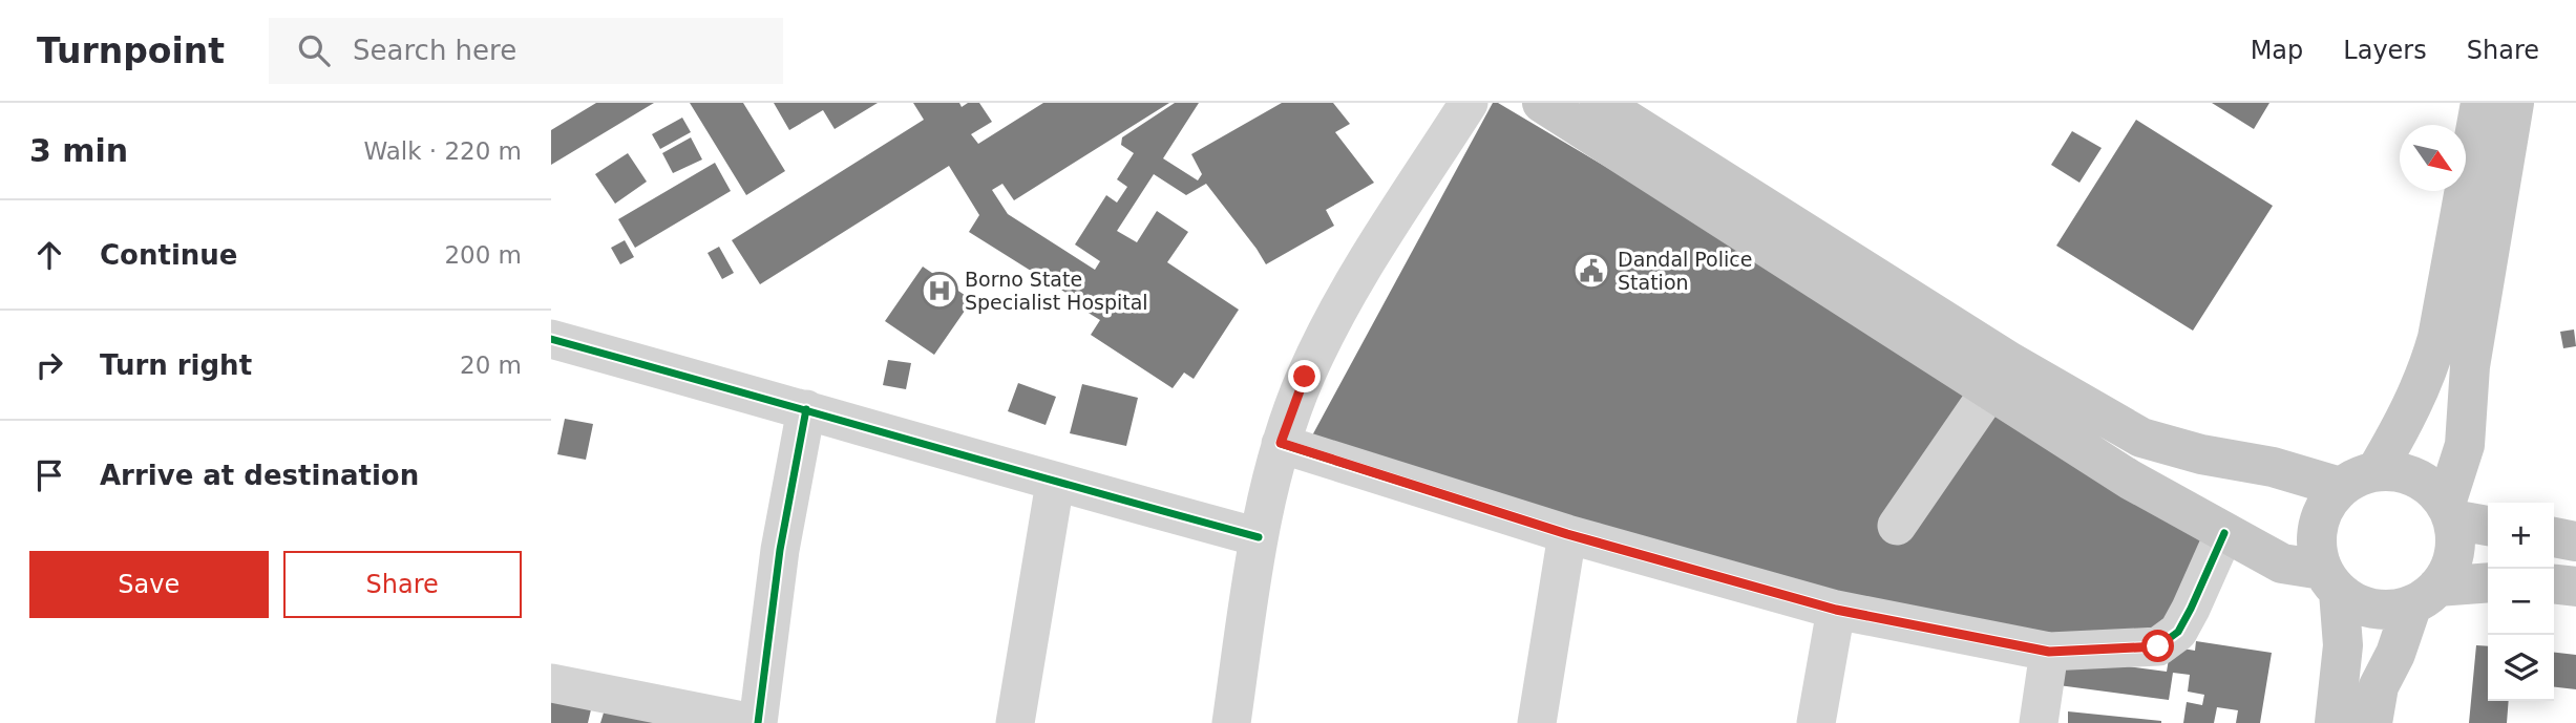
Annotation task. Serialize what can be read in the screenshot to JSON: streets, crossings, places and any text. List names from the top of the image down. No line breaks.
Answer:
{"places":{"public building":["Dandal Police Station"],"hospital":["Borno State Specialist Hospital"]},"north":"bottom right","page":{"header":"Turnpoint","search":"Search here","nav":["Map","Layers","Share"],"heading":["3 min","Walk · 220 m"],"list":[["Continue","200 m"],["Turn right","20 m"],"Arrive at destination"],"map_buttons":["+","−"],"buttons":["Save","Share"]}}
